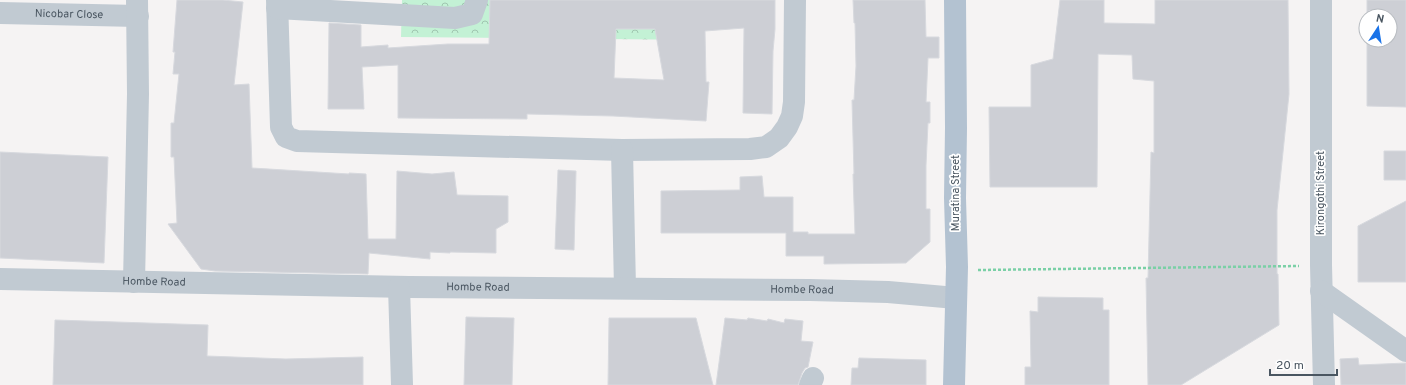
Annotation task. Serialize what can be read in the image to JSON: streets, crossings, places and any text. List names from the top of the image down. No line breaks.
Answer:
{"streets":{"main road":["Muratina Street"],"street":["Nicobar Close","Kirongothi Street","Hombe Road"]},"crossings":[["Muratina Street","Hombe Road"]],"scale_bar":"20 m","north":"top"}
